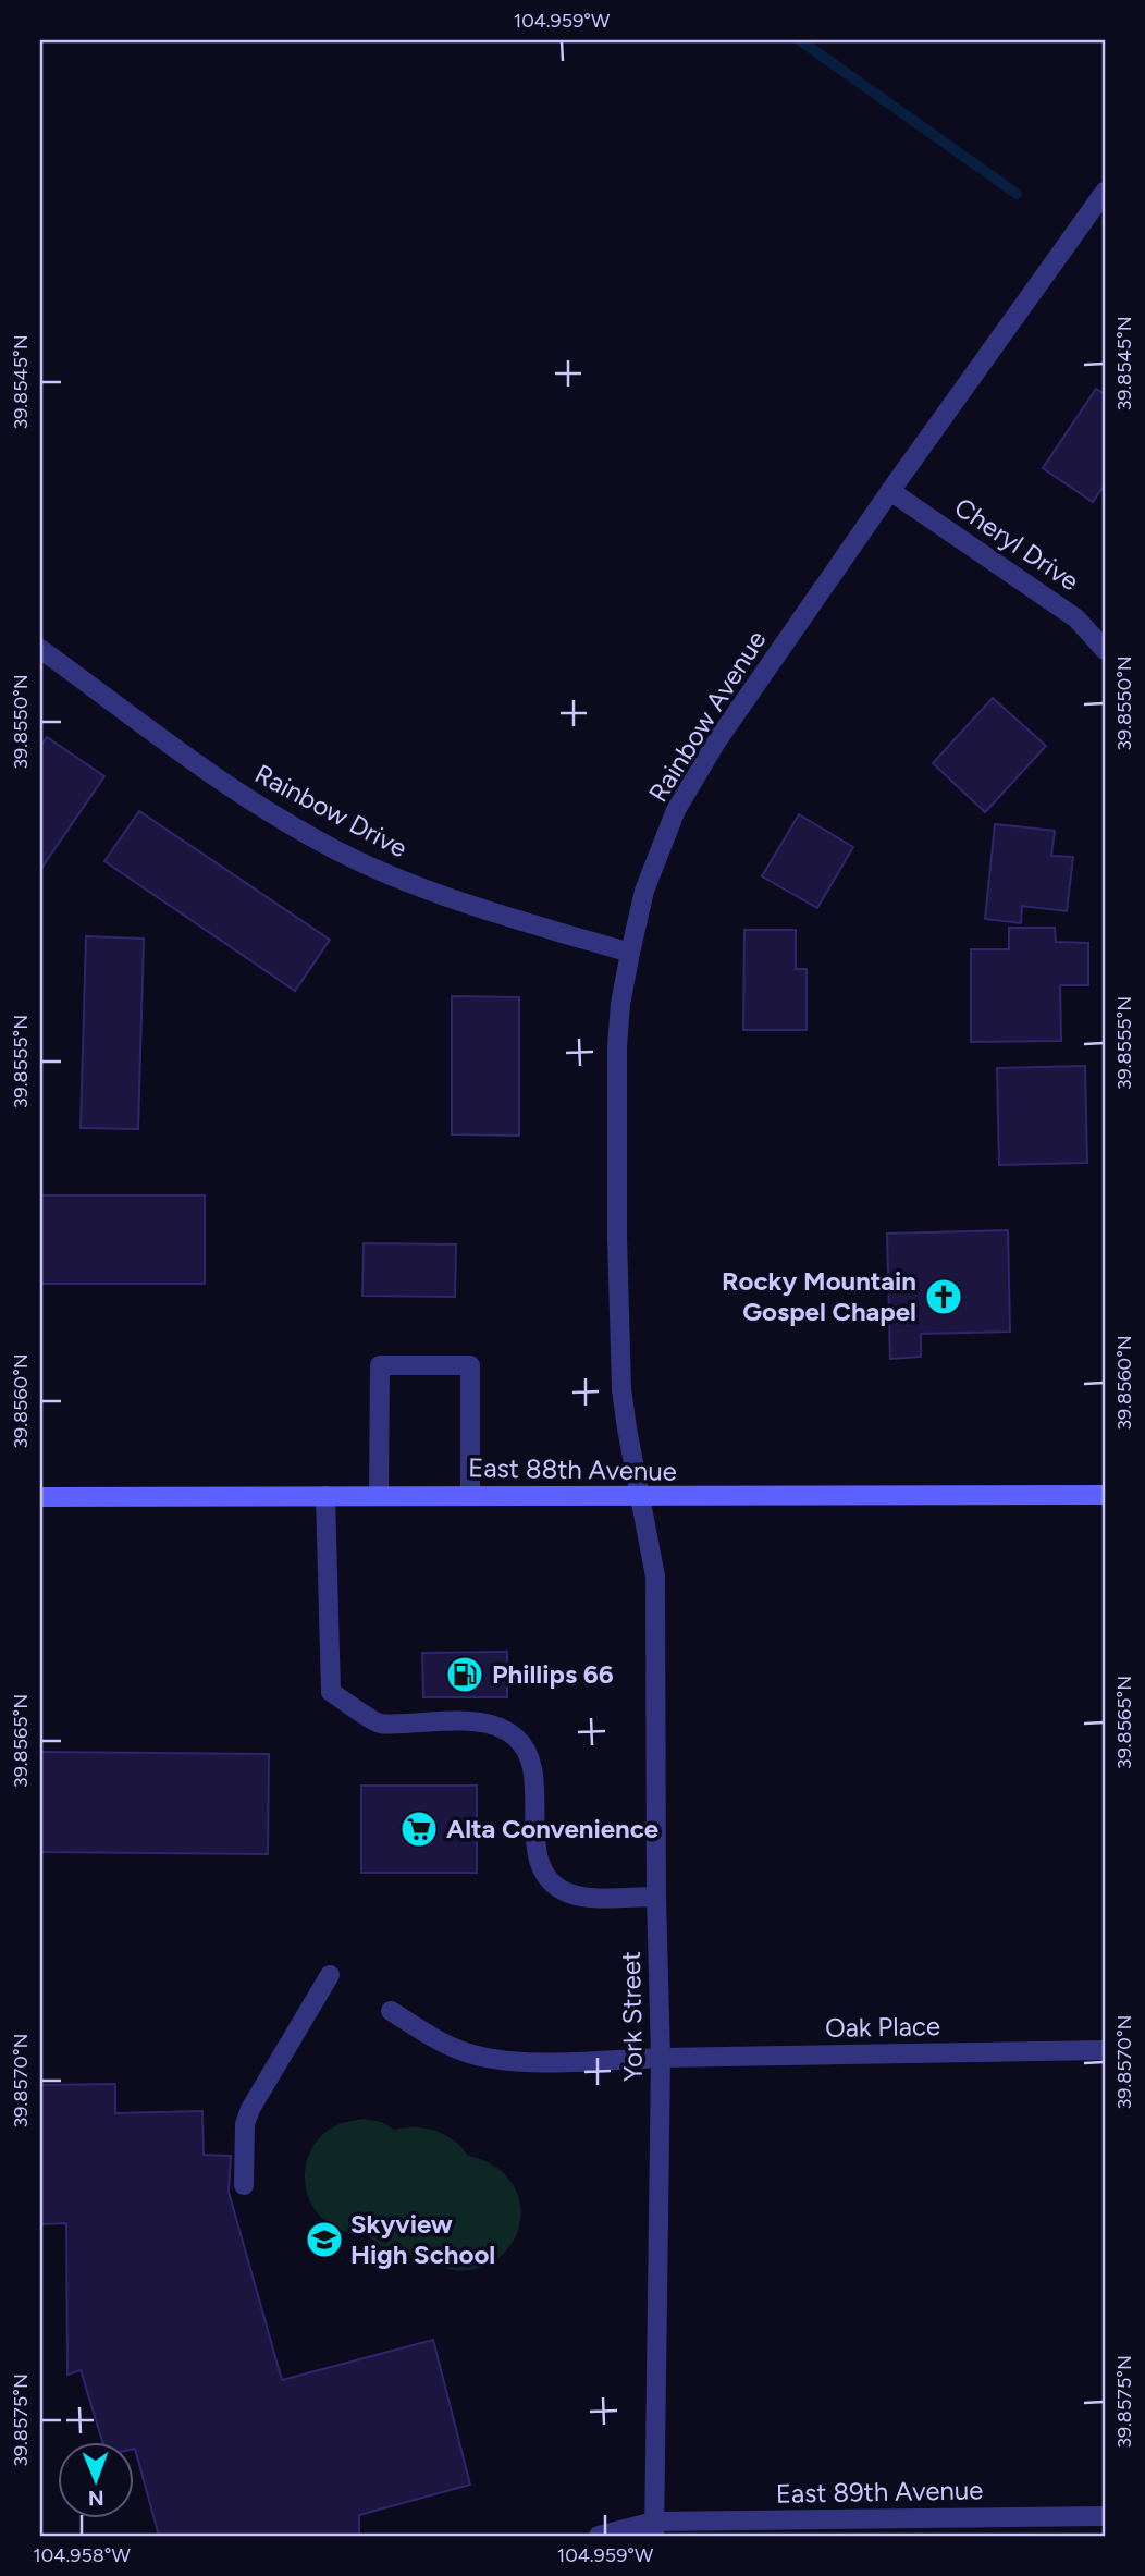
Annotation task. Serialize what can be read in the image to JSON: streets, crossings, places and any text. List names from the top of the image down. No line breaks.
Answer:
{"streets":{"main road":["East 88th Avenue"],"street":["Cheryl Drive","Rainbow Avenue","Rainbow Drive","York Street","Oak Place","East 89th Avenue"]},"crossings":[["Cheryl Drive","Rainbow Avenue"],["Rainbow Avenue","Rainbow Drive"],["Rainbow Avenue","East 88th Avenue"],["Rainbow Avenue","York Street"],["East 88th Avenue","York Street"],["York Street","Oak Place"],["York Street","East 89th Avenue"]],"places":{"church":["Rocky Mountain Gospel Chapel"],"fuel station":["Phillips 66"],"supermarket":["Alta Convenience"],"school or university":["Skyview High School"]},"north":"bottom","coordinates":["104.959°W","39.8545°N","39.8550°N","39.8555°N","39.8560°N","39.8565°N","39.8570°N","39.8575°N","104.958°W"]}
